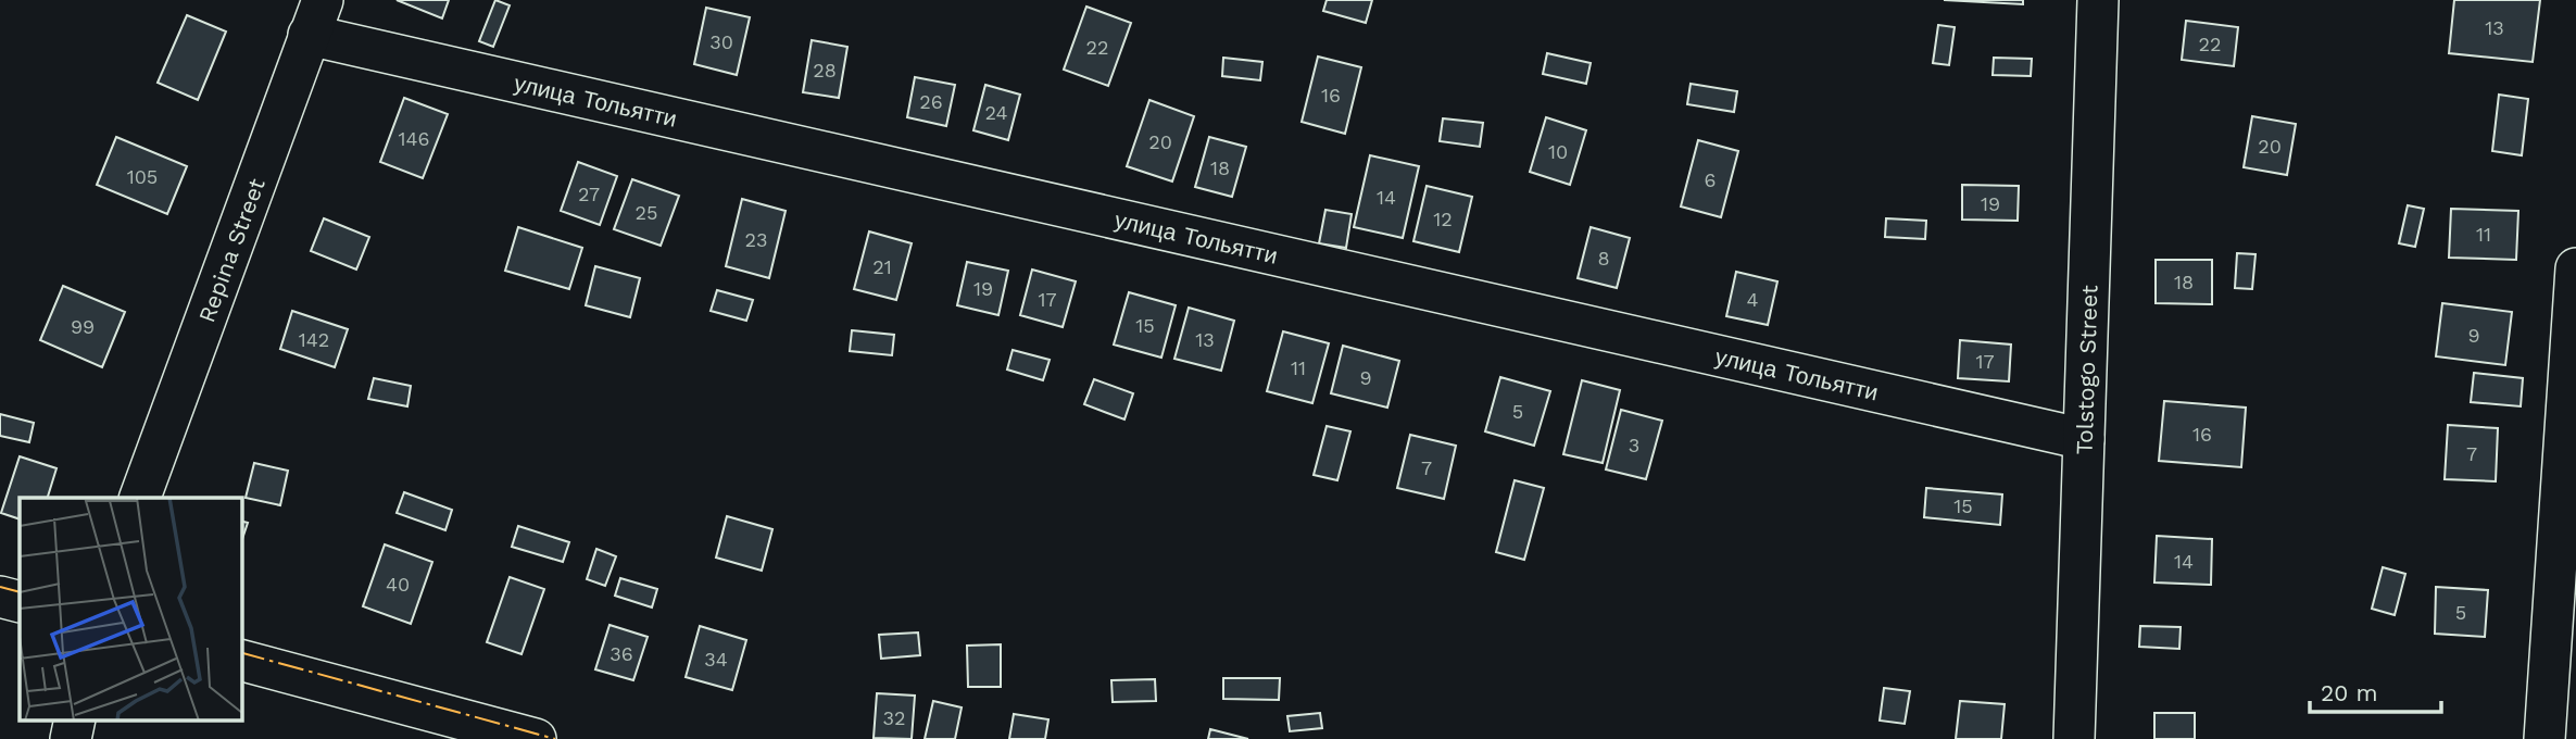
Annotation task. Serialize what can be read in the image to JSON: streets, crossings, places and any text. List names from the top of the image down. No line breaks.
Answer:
{"streets":{"street":["улица Тольятти","Repina Street","Tolstogo Street"]},"crossings":[["улица Тольятти","Repina Street"],["улица Тольятти","Tolstogo Street"]],"house_numbers":["13","30","22","22","28","16","26","24","146","20","20","10","18","105","6","27","14","19","25","12","11","23","8","21","18","19","17","4","15","99","9","142","13","17","11","9","5","16","3","7","7","15","14","40","5","36","34","32"],"scale_bar":"20 m"}
